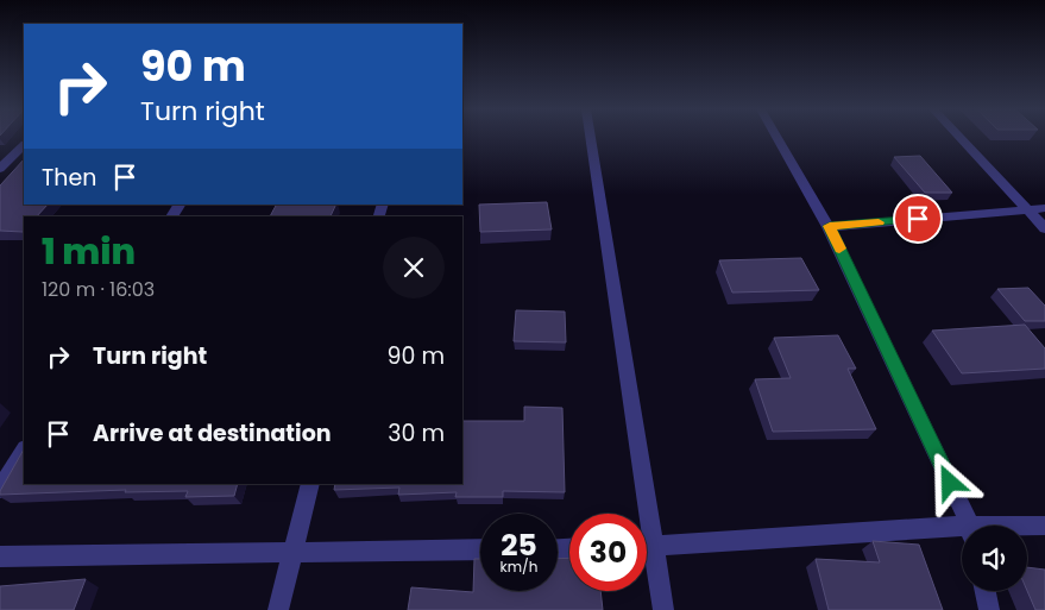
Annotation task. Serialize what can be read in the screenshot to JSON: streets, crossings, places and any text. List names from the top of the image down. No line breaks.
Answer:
{"page":{"turn":["90 m","Turn right"],"then":"Then","heading":["1 min","120 m · 16:03"],"list":[{"name":"Turn right","value":"90 m"},{"name":"Arrive at destination","value":"30 m"}],"speed":"25 km/h","limit":"30"}}
